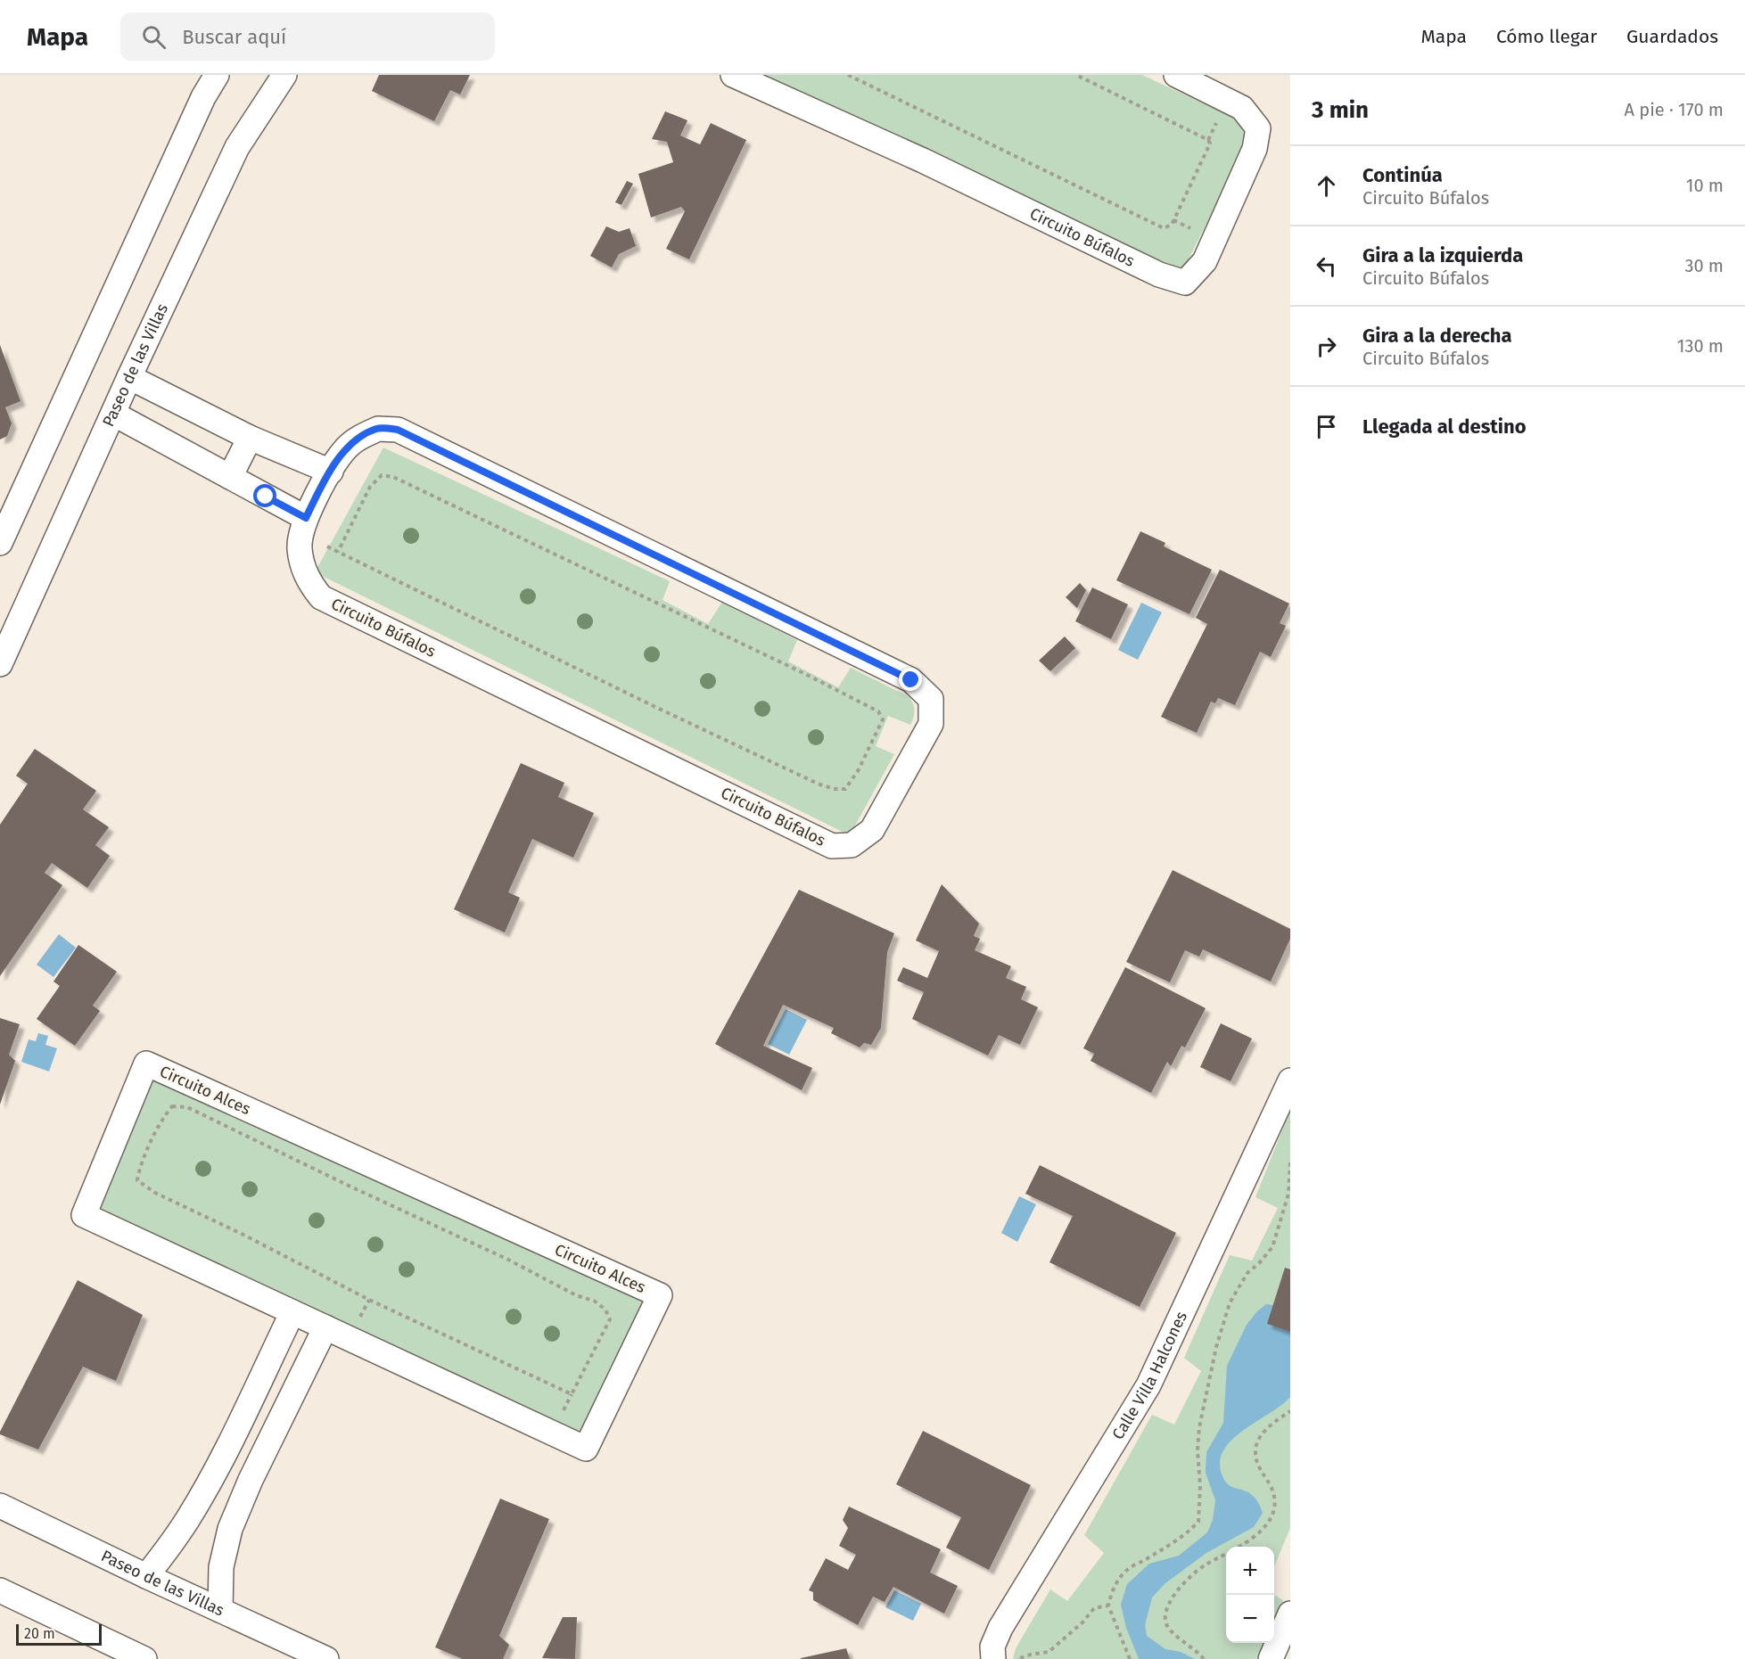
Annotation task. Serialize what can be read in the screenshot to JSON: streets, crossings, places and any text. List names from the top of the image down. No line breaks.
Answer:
{"streets":{"street":["Circuito Búfalos","Paseo de las Villas","Circuito Alces","Calle Villa Halcones"]},"scale_bar":"20 m","page":{"header":"Mapa","search":"Buscar aquí","nav":["Mapa","Cómo llegar","Guardados"],"heading":["3 min","A pie · 170 m"],"list":[["Continúa","Circuito Búfalos","10 m"],["Gira a la izquierda","Circuito Búfalos","30 m"],["Gira a la derecha","Circuito Búfalos","130 m"],"Llegada al destino"],"map_buttons":["+","−"],"scale":"20 m"}}
